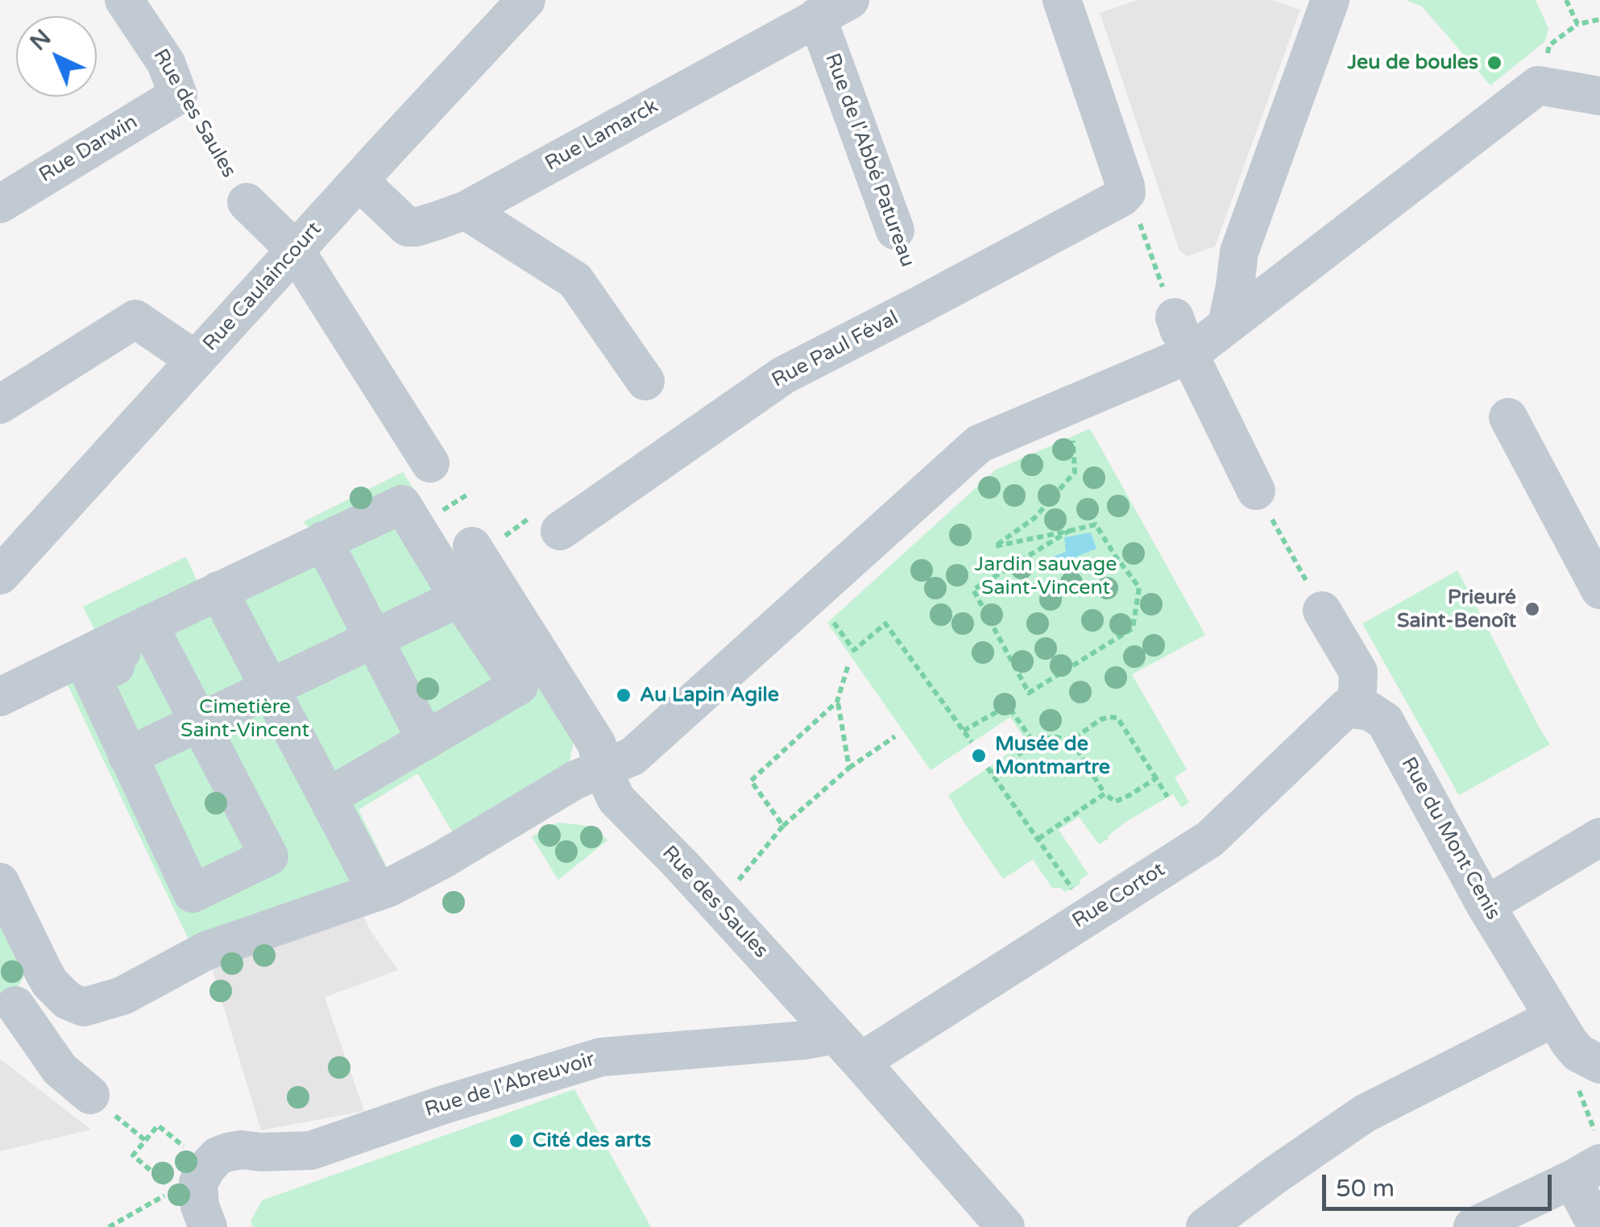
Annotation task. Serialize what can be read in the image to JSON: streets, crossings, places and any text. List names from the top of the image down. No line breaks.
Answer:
{"streets":{"street":["Rue des Saules","Rue Lamarck","Rue Darwin","Rue de l'Abbé Patureau","Rue Caulaincourt","Rue Paul Féval","Rue du Mont Cenis","Rue Cortot","Rue de l'Abreuvoir"]},"crossings":[["Rue des Saules","Rue Darwin"],["Rue des Saules","Rue Cortot"],["Rue des Saules","Rue de l'Abreuvoir"],["Rue Lamarck","Rue de l'Abbé Patureau"],["Rue Lamarck","Rue Caulaincourt"],["Rue du Mont Cenis","Rue Cortot"],["Rue Cortot","Rue de l'Abreuvoir"]],"parks":["Jardin sauvage Saint-Vincent","Cimetière Saint-Vincent"],"places":["Jeu de boules","Prieuré Saint-Benoît","Au Lapin Agile","Musée de Montmartre","Cité des arts"],"scale_bar":"50 m","north":"top left"}
